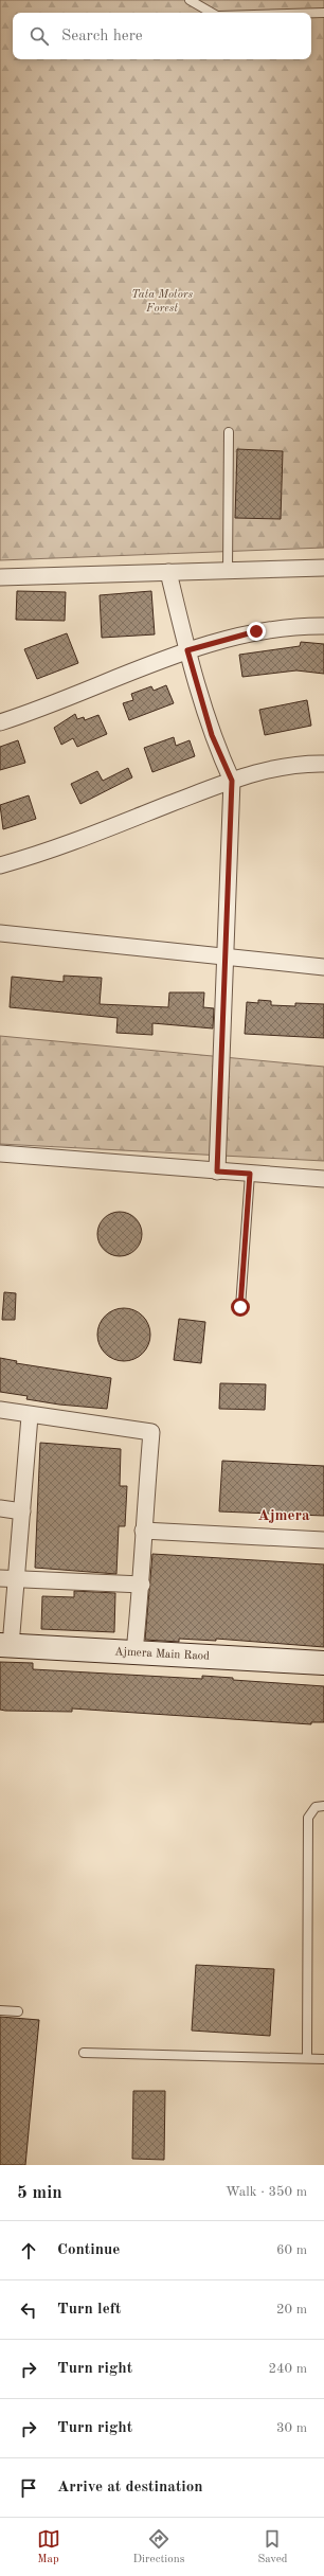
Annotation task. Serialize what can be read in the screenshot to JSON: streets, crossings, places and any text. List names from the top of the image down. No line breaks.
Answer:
{"streets":{"street":["Ajmera Main Raod"]},"districts":["Ajmera"],"parks":["Tata Motors Forest"],"page":{"search":"Search here","heading":["5 min","Walk · 350 m"],"list":[["Continue","60 m"],["Turn left","20 m"],["Turn right","240 m"],["Turn right","30 m"],"Arrive at destination"],"nav":["Map","Directions","Saved"]}}
